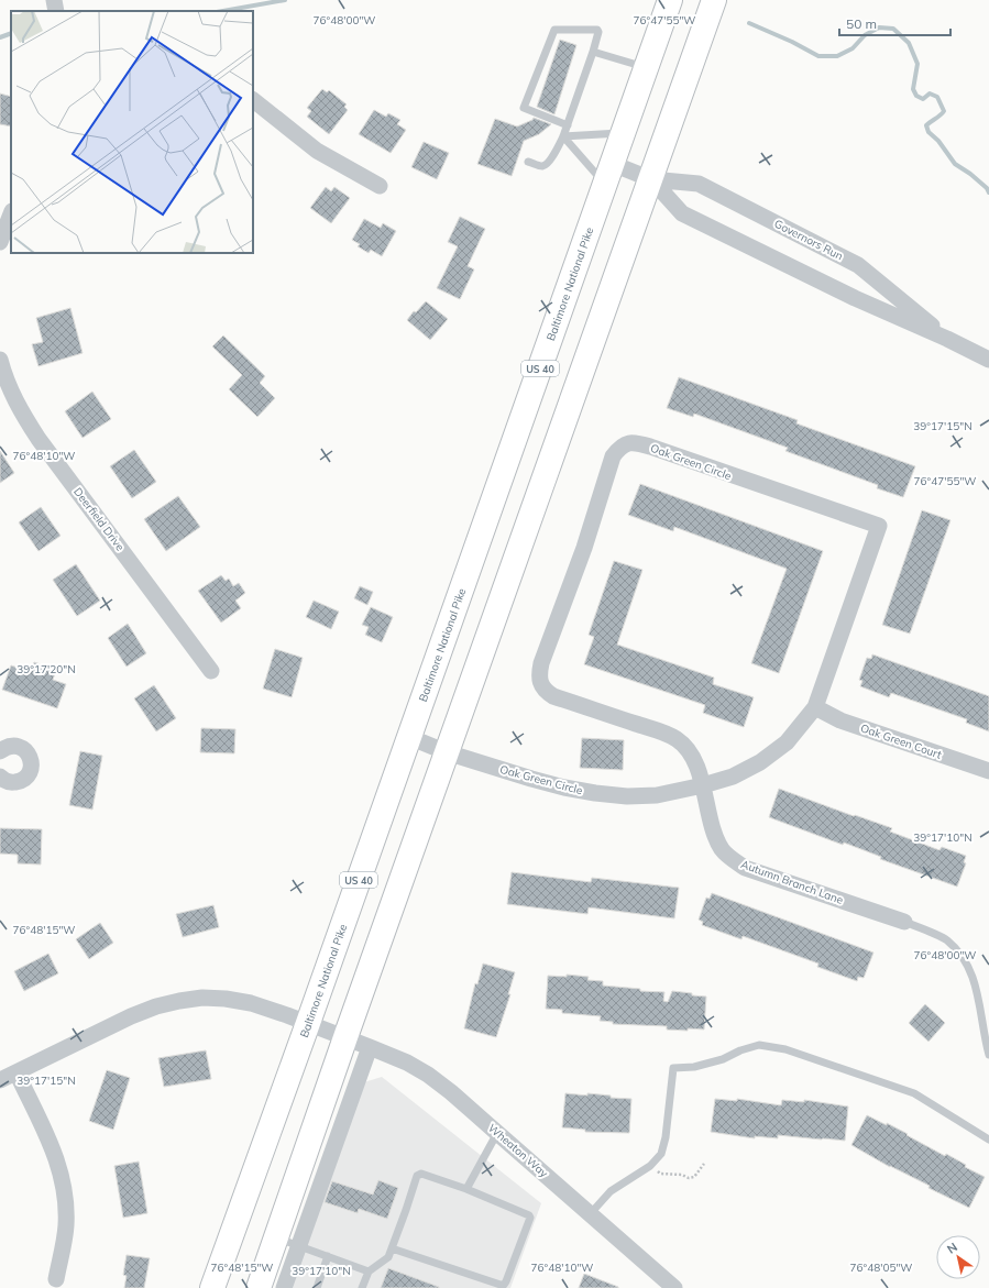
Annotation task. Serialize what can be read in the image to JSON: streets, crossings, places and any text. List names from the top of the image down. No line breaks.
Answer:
{"streets":{"main road":["Baltimore National Pike","US 40"],"street":["Governors Run","Oak Green Circle","Deerfield Drive","Oak Green Court","Autumn Branch Lane","Wheaton Way"]},"crossings":[["Governors Run","Baltimore National Pike"],["Baltimore National Pike","Oak Green Circle"],["Baltimore National Pike","Wheaton Way"],["Oak Green Circle","Oak Green Court"],["Oak Green Circle","Autumn Branch Lane"]],"scale_bar":"50 m","north":"top left","coordinates":["76°48'00\"W","76°47'55\"W","39°17'15\"N","76°48'10\"W","39°17'20\"N","39°17'10\"N","76°48'15\"W","76°48'05\"W"]}
